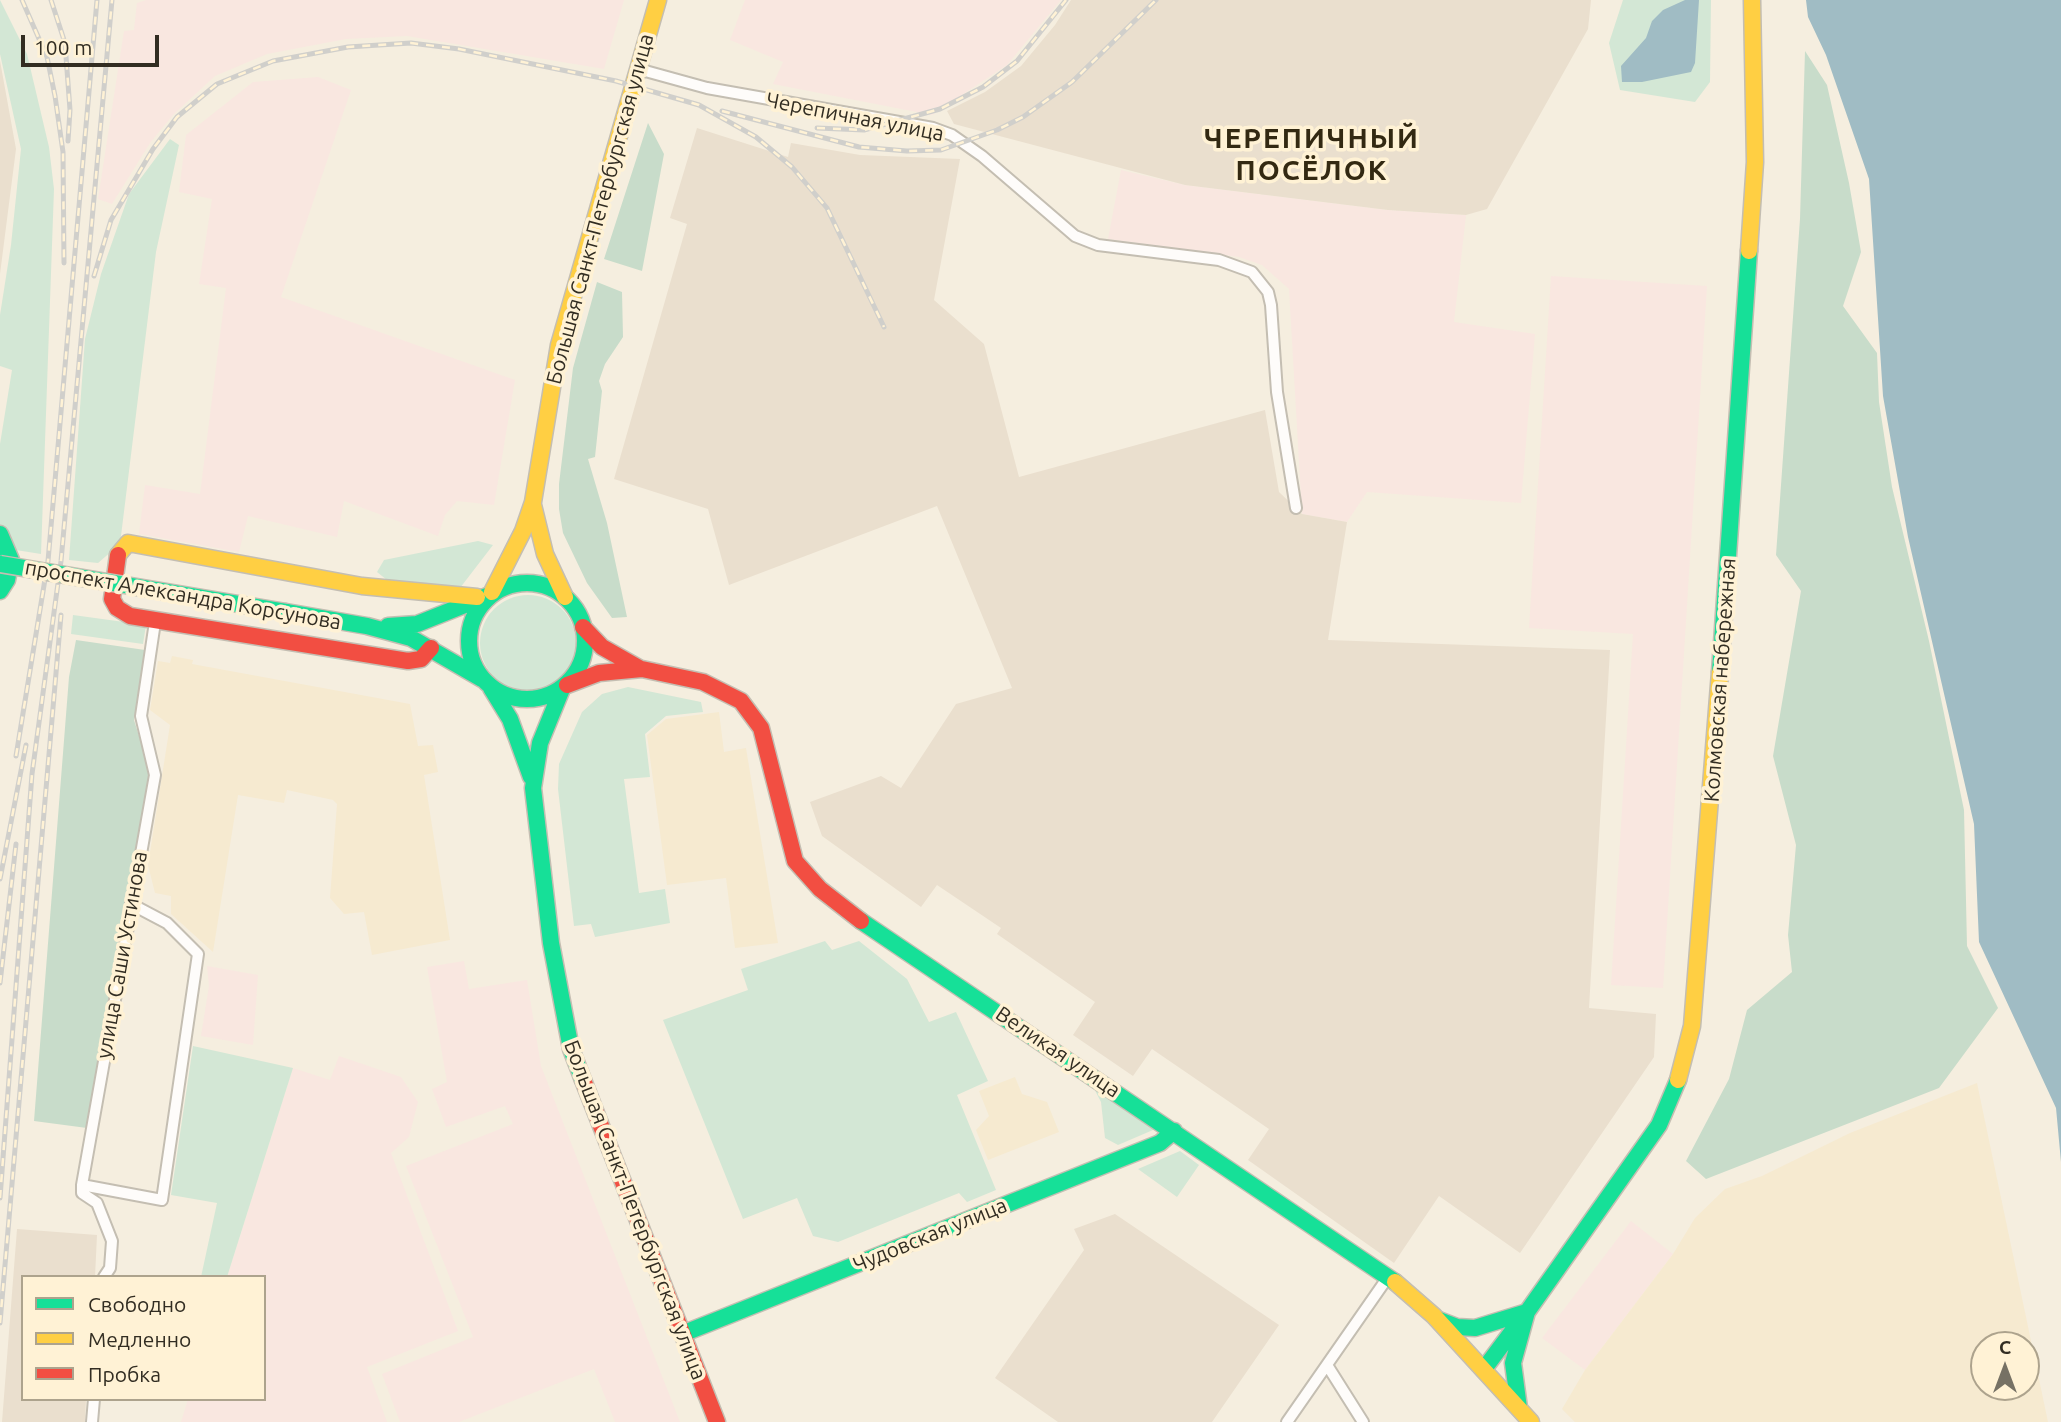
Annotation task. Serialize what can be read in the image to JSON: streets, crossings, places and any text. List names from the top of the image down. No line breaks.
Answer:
{"streets":{"main road":["Большая Санкт-Петербургская улица","проспект Александра Корсунова","Колмовская набережная","Великая улица","Чудовская улица"],"street":["Черепичная улица","улица Саши Устинова"]},"crossings":[["Черепичная улица","Большая Санкт-Петербургская улица"],["Большая Санкт-Петербургская улица","проспект Александра Корсунова"],["Большая Санкт-Петербургская улица","Чудовская улица"],["Колмовская набережная","Великая улица"],["Великая улица","Чудовская улица"]],"districts":["ЧЕРЕПИЧНЫЙ ПОСЁЛОК"],"legend":["Свободно","Медленно","Пробка"],"scale_bar":"100 m","north":"top"}
